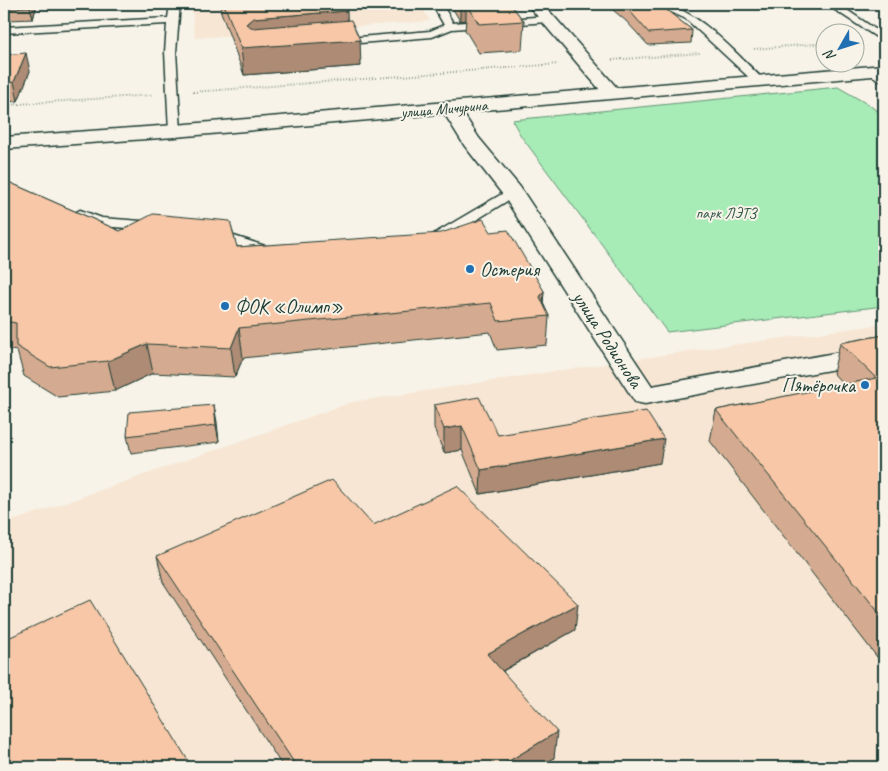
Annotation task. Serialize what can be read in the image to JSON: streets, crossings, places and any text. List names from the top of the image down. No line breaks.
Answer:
{"streets":{"street":["улица Мичурина","улица Родионова"]},"crossings":[["улица Мичурина","улица Родионова"]],"parks":["парк ЛЭТЗ"],"places":["Остерия","ФОК «Олимп»","Пятёрочка"],"north":"bottom left"}
